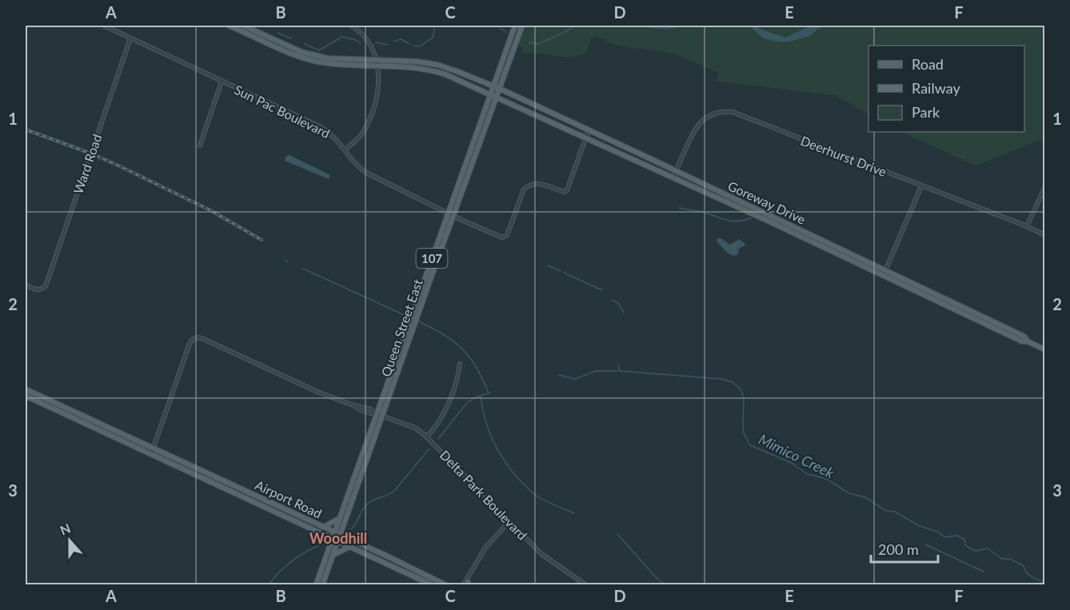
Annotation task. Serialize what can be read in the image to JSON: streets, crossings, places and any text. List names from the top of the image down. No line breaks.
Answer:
{"streets":{"main road":["Goreway Drive","107","Queen Street East","Airport Road"],"street":["Sun Pac Boulevard","Deerhurst Drive","Ward Road","Delta Park Boulevard"]},"crossings":[["Sun Pac Boulevard","Ward Road"],["Sun Pac Boulevard","Goreway Drive"],["Sun Pac Boulevard","Queen Street East"],["Deerhurst Drive","Goreway Drive"],["Goreway Drive","Queen Street East"],["Queen Street East","Delta Park Boulevard"],["Queen Street East","Airport Road"],["Delta Park Boulevard","Airport Road"]],"districts":["Woodhill"],"water":["Mimico Creek"],"legend":["Road","Railway","Park"],"scale_bar":"200 m","north":"top","grid":{"columns":["A","B","C","D","E","F"],"rows":["1","2","3"]}}
